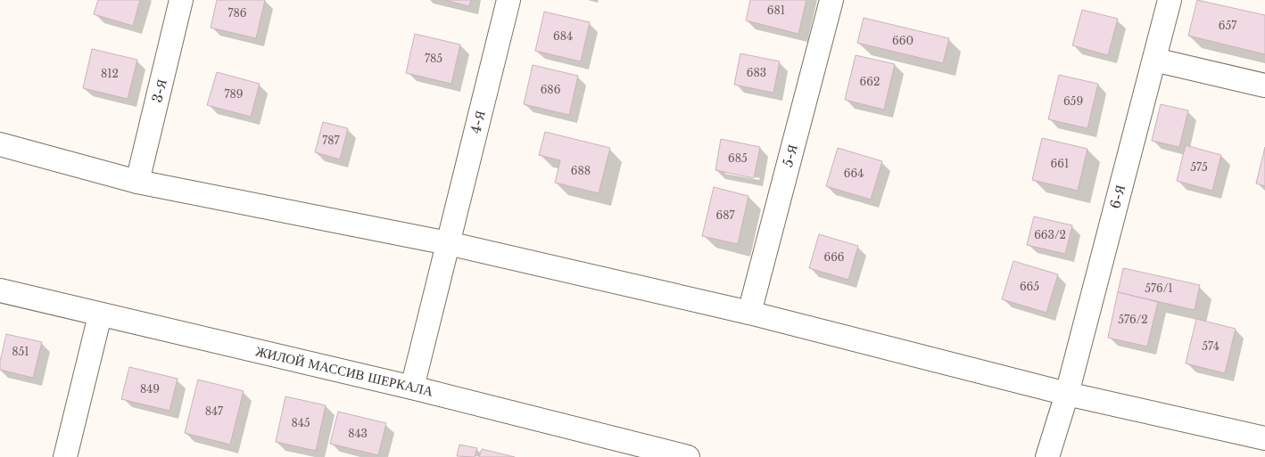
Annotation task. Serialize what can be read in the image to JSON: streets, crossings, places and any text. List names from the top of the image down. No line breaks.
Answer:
{"streets":{"street":["3-Я","4-Я","5-Я","6-Я","ЖИЛОЙ МАССИВ ШЕРКАЛА"]},"crossings":[["4-Я","ЖИЛОЙ МАССИВ ШЕРКАЛА"]],"house_numbers":["681","786","657","684","660","785","683","812","662","686","789","659","787","685","661","575","688","664","687","663/2","666","665","576/1","576/2","574","851","849","847","845","843"]}
